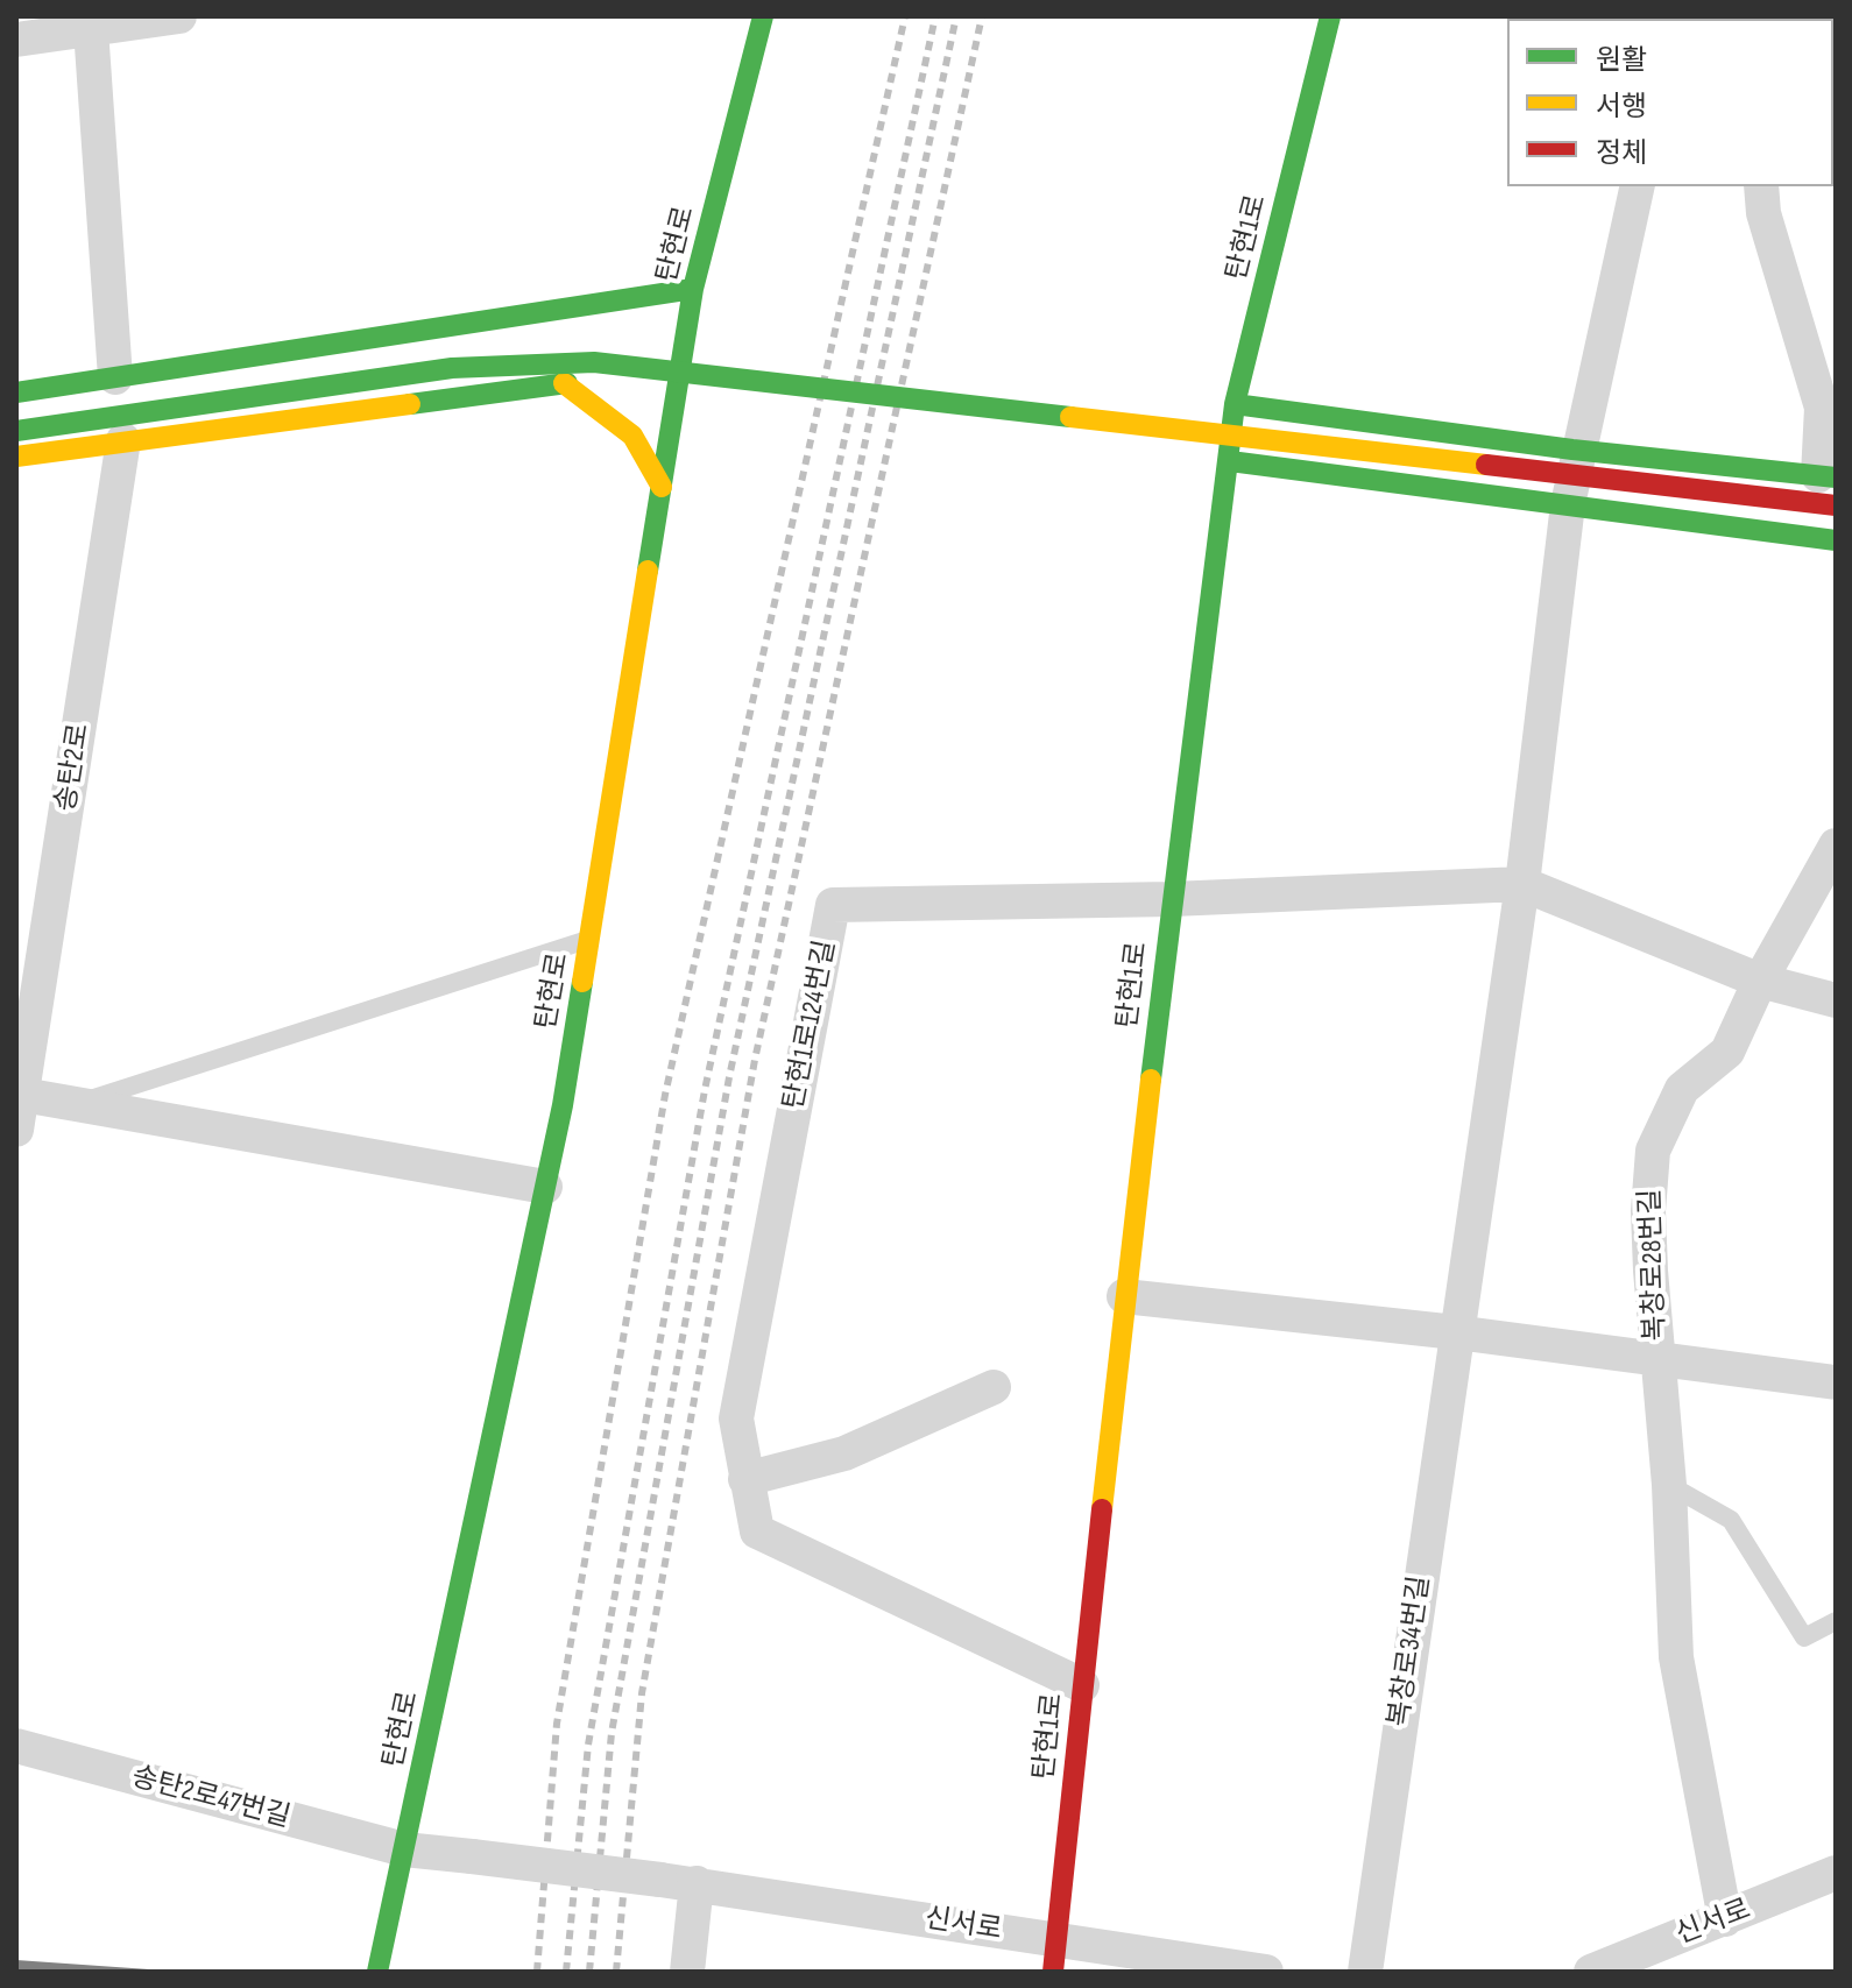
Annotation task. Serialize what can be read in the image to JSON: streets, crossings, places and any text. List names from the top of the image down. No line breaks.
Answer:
{"streets":{"street":["탄현1로","탄현로","송탄2로","탄현1로124번길","복창로28번길","복창로34번길","송탄2로47번길","신서로"]},"crossings":[["탄현1로","탄현1로124번길"],["탄현1로","신서로"],["탄현로","송탄2로47번길"],["탄현로","신서로"],["송탄2로47번길","신서로"]],"legend":["원활","서행","정체"]}
